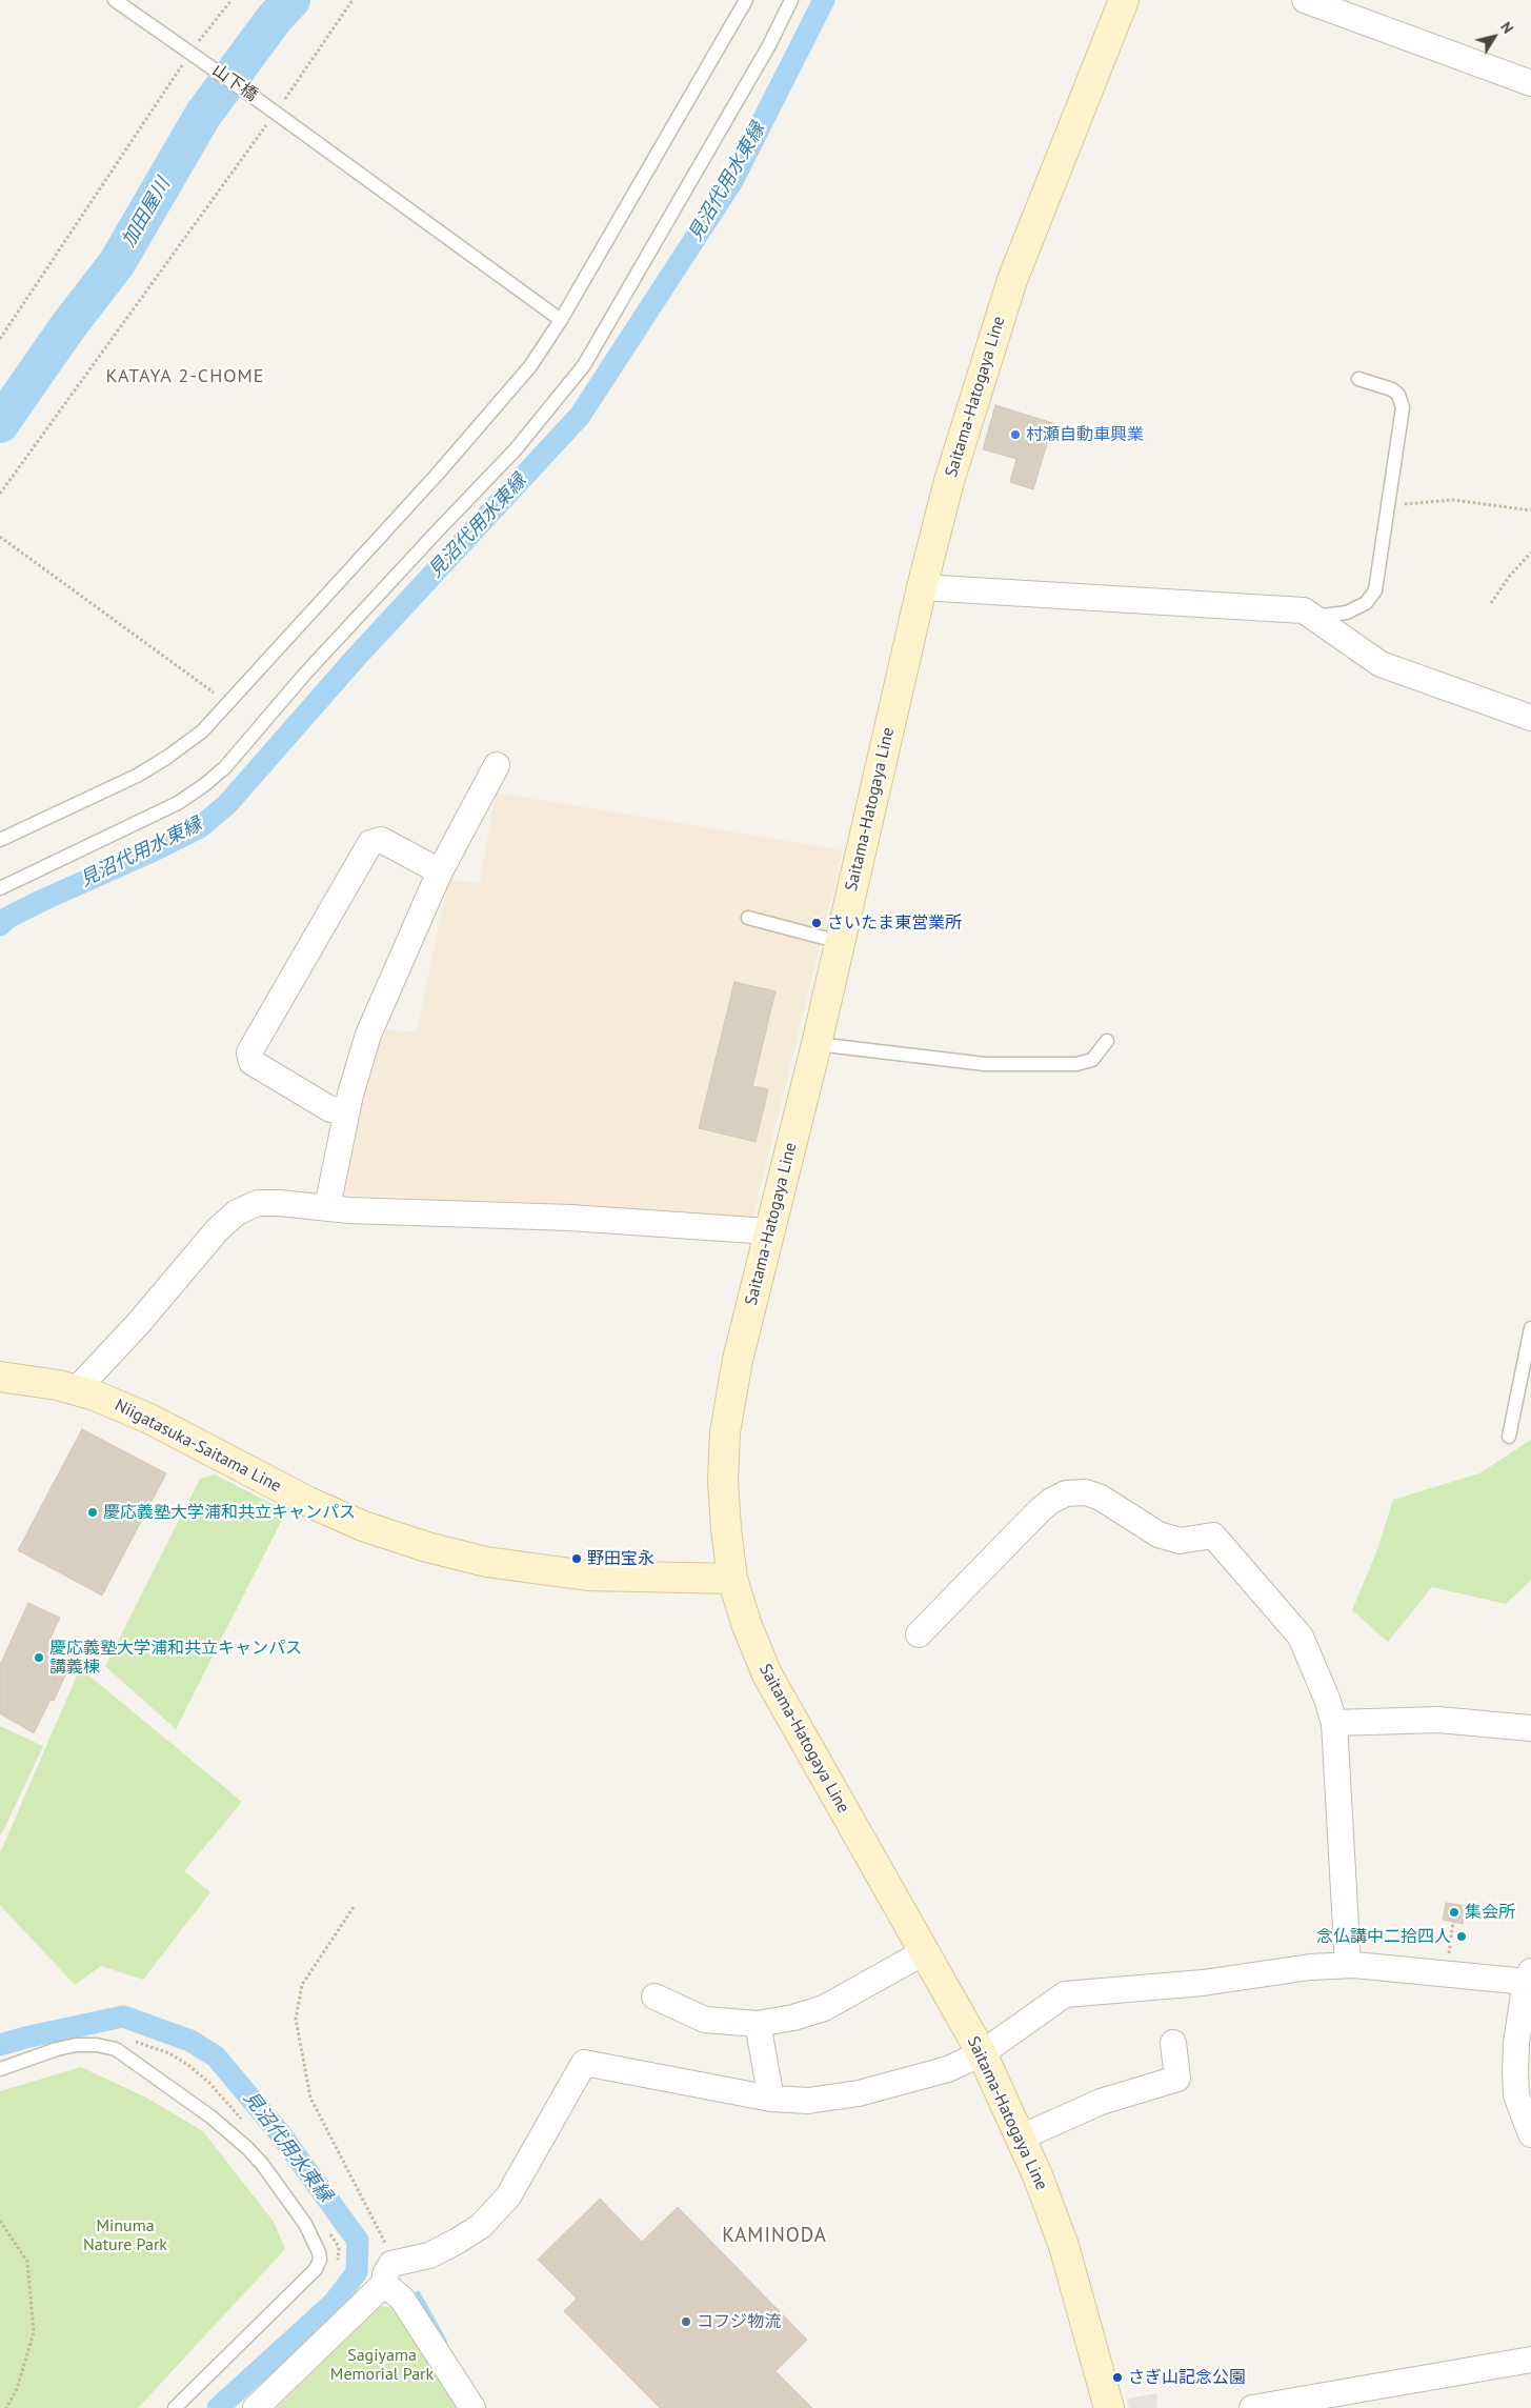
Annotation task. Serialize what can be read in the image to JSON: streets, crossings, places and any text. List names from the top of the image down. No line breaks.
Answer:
{"streets":{"main road":["Saitama-Hatogaya Line","Niigatasuka-Saitama Line"],"lane":["山下橋"]},"crossings":[["Saitama-Hatogaya Line","Niigatasuka-Saitama Line"]],"districts":["KATAYA 2-CHOME","KAMINODA"],"water":["見沼代用水東縁","加田屋川"],"parks":["Minuma Nature Park","Sagiyama Memorial Park"],"places":["村瀬自動車興業","さいたま東営業所","慶応義塾大学浦和共立キャンパス","野田宝永","慶応義塾大学浦和共立キャンパス 講義棟","集会所","念仏講中二拾四人","コフジ物流","さぎ山記念公園"],"north":"top right"}
